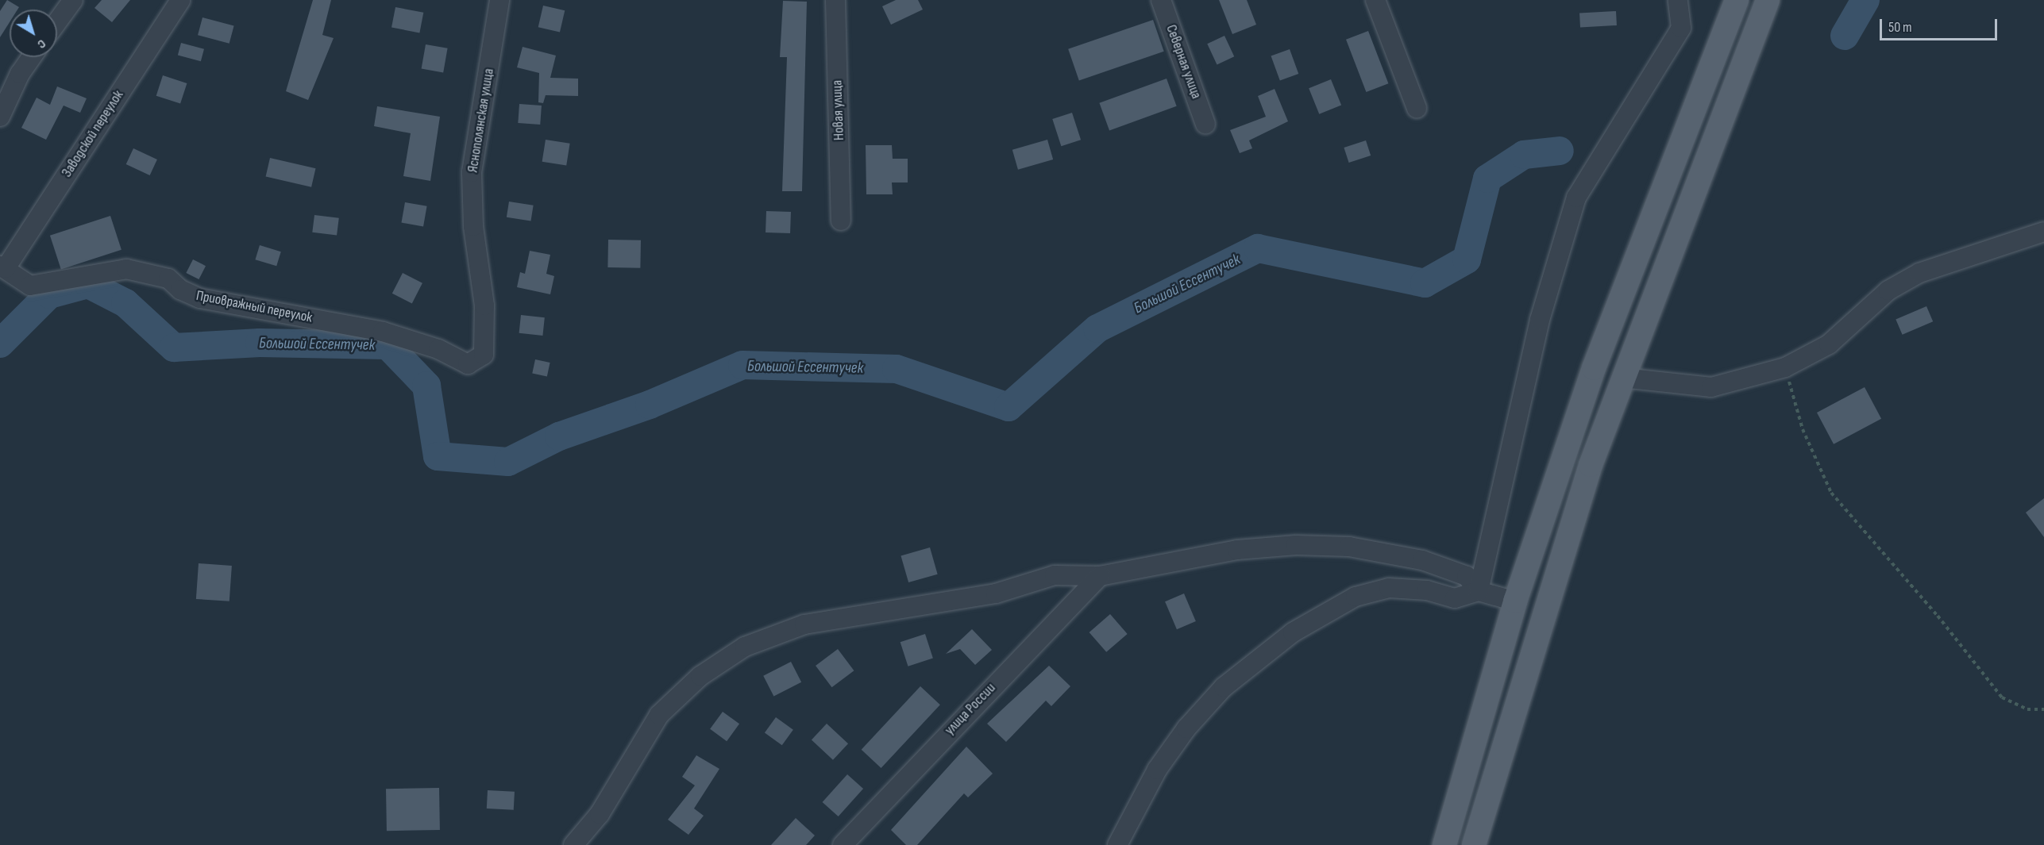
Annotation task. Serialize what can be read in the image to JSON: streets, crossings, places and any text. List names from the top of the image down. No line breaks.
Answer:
{"streets":{"street":["Северная улица","Новая улица","Яснополянская улица","Заводской переулок","Приовражный переулок","улица России"]},"crossings":[["Яснополянская улица","Приовражный переулок"],["Заводской переулок","Приовражный переулок"]],"water":["Большой Ессентучек"],"scale_bar":"50 m","north":"bottom right"}
